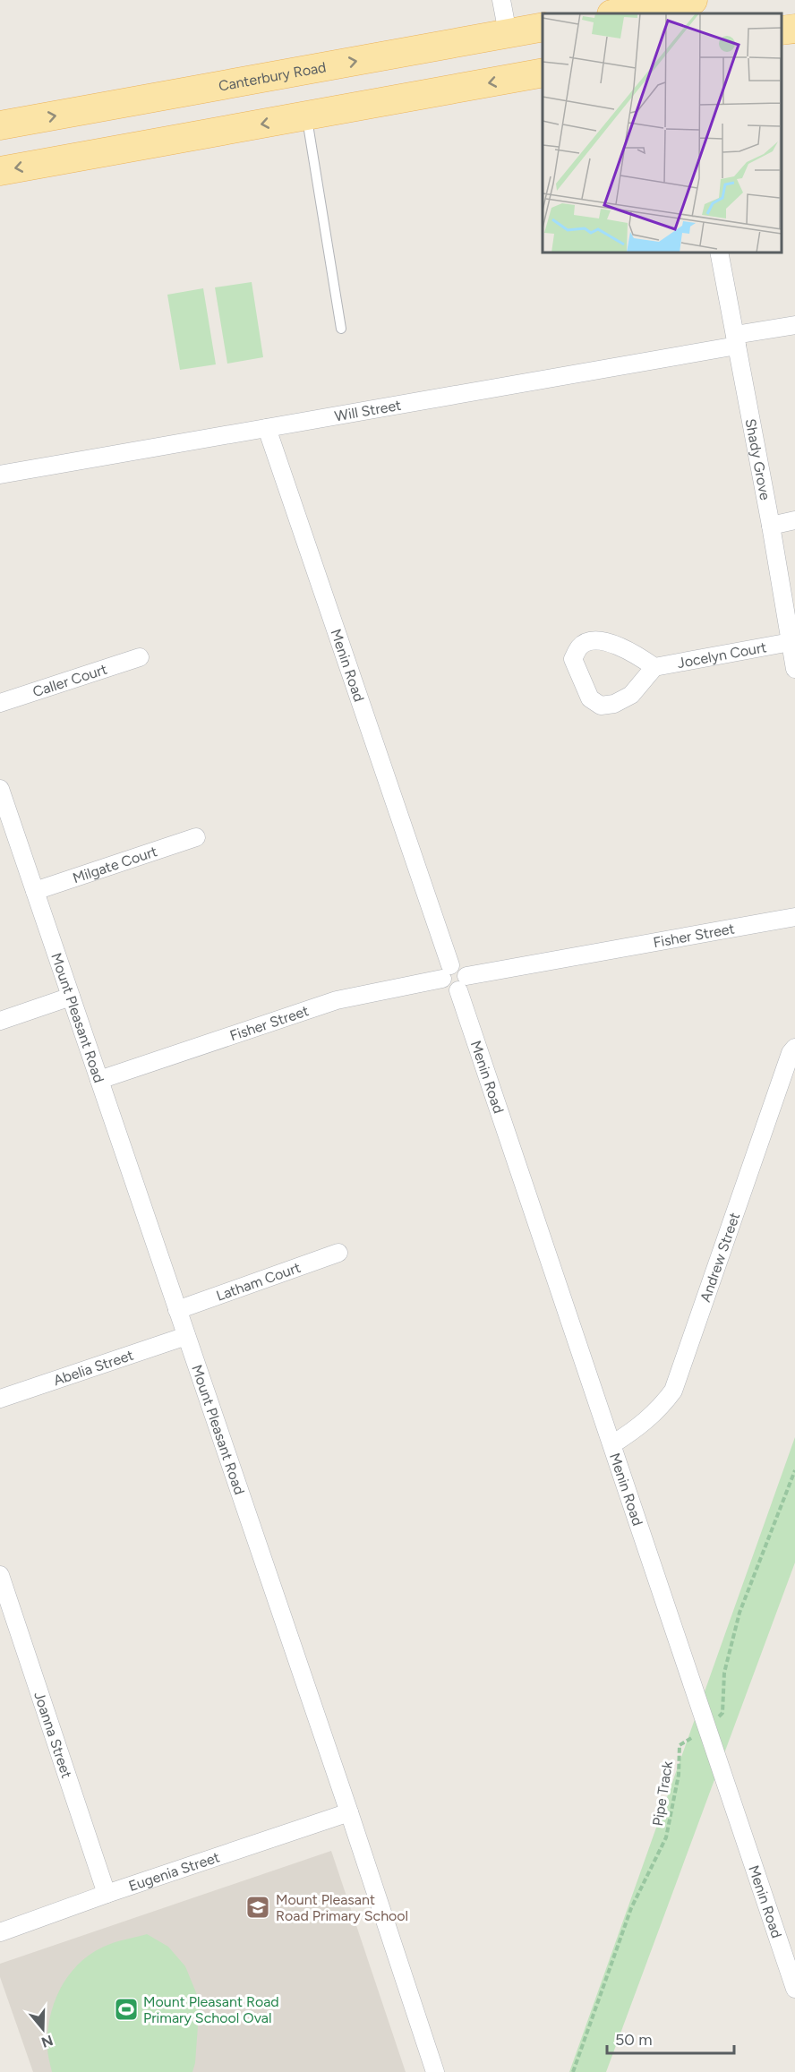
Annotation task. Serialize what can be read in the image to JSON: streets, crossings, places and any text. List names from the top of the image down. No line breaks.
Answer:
{"streets":{"main road":["Canterbury Road"],"street":["Will Street","Shady Grove","Jocelyn Court","Menin Road","Caller Court","Milgate Court","Fisher Street","Mount Pleasant Road","Andrew Street","Latham Court","Abelia Street","Joanna Street","Eugenia Street"],"path":["Pipe Track"]},"crossings":[["Will Street","Shady Grove"],["Will Street","Menin Road"],["Shady Grove","Jocelyn Court"],["Menin Road","Fisher Street"],["Menin Road","Andrew Street"],["Menin Road","Pipe Track"],["Milgate Court","Mount Pleasant Road"],["Fisher Street","Mount Pleasant Road"],["Mount Pleasant Road","Latham Court"],["Mount Pleasant Road","Abelia Street"],["Mount Pleasant Road","Eugenia Street"],["Joanna Street","Eugenia Street"]],"places":{"school or university":["Mount Pleasant Road Primary School"],"sports":["Mount Pleasant Road Primary School Oval"]},"scale_bar":"50 m","north":"bottom"}
